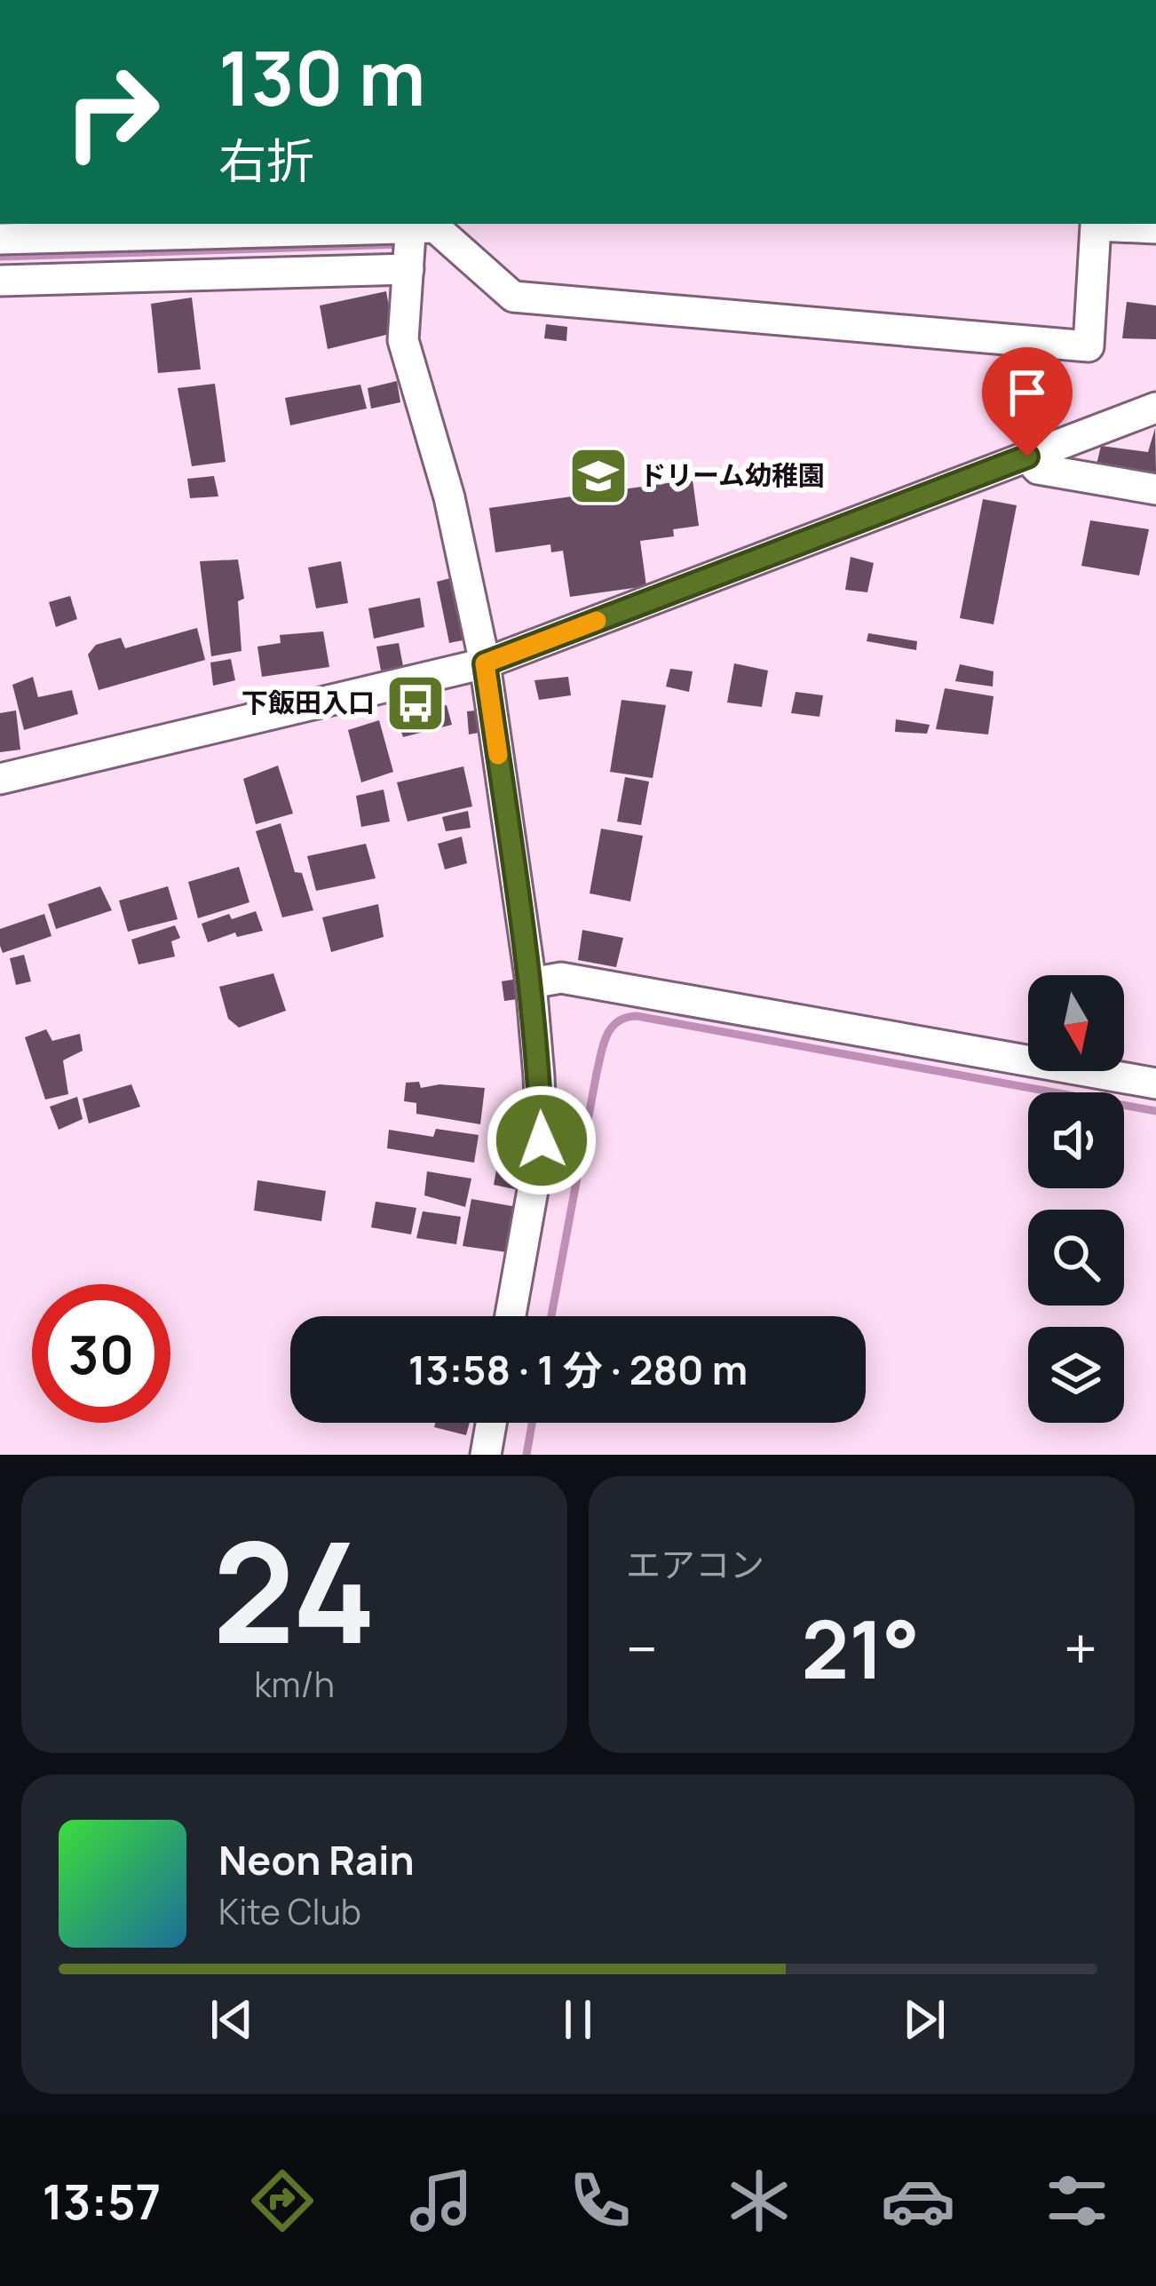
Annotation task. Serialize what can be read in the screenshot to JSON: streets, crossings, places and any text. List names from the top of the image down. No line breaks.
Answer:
{"places":{"school or university":["ドリーム幼稚園"],"bus stop":["下飯田入口"]},"north":"bottom","page":{"turn":["130 m","右折"],"limit":"30","trip":"13:58 · 1 分 · 280 m","tile":[["24","km/h"],"エアコン"],"heat":["−","21°","+"],"song":["Neon Rain","Kite Club"],"tabs":"13:57"}}
